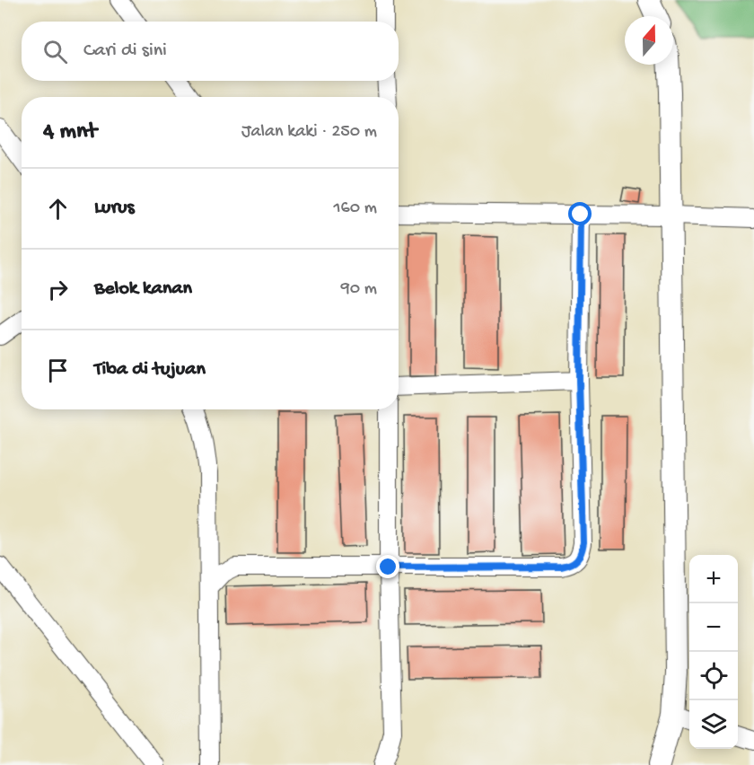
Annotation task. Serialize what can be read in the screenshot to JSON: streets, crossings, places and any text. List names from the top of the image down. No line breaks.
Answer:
{"north":"top","page":{"search":"Cari di sini","heading":["4 mnt","Jalan kaki · 250 m"],"list":[["Lurus","160 m"],["Belok kanan","90 m"],"Tiba di tujuan"],"map_buttons":["+","−"]}}
